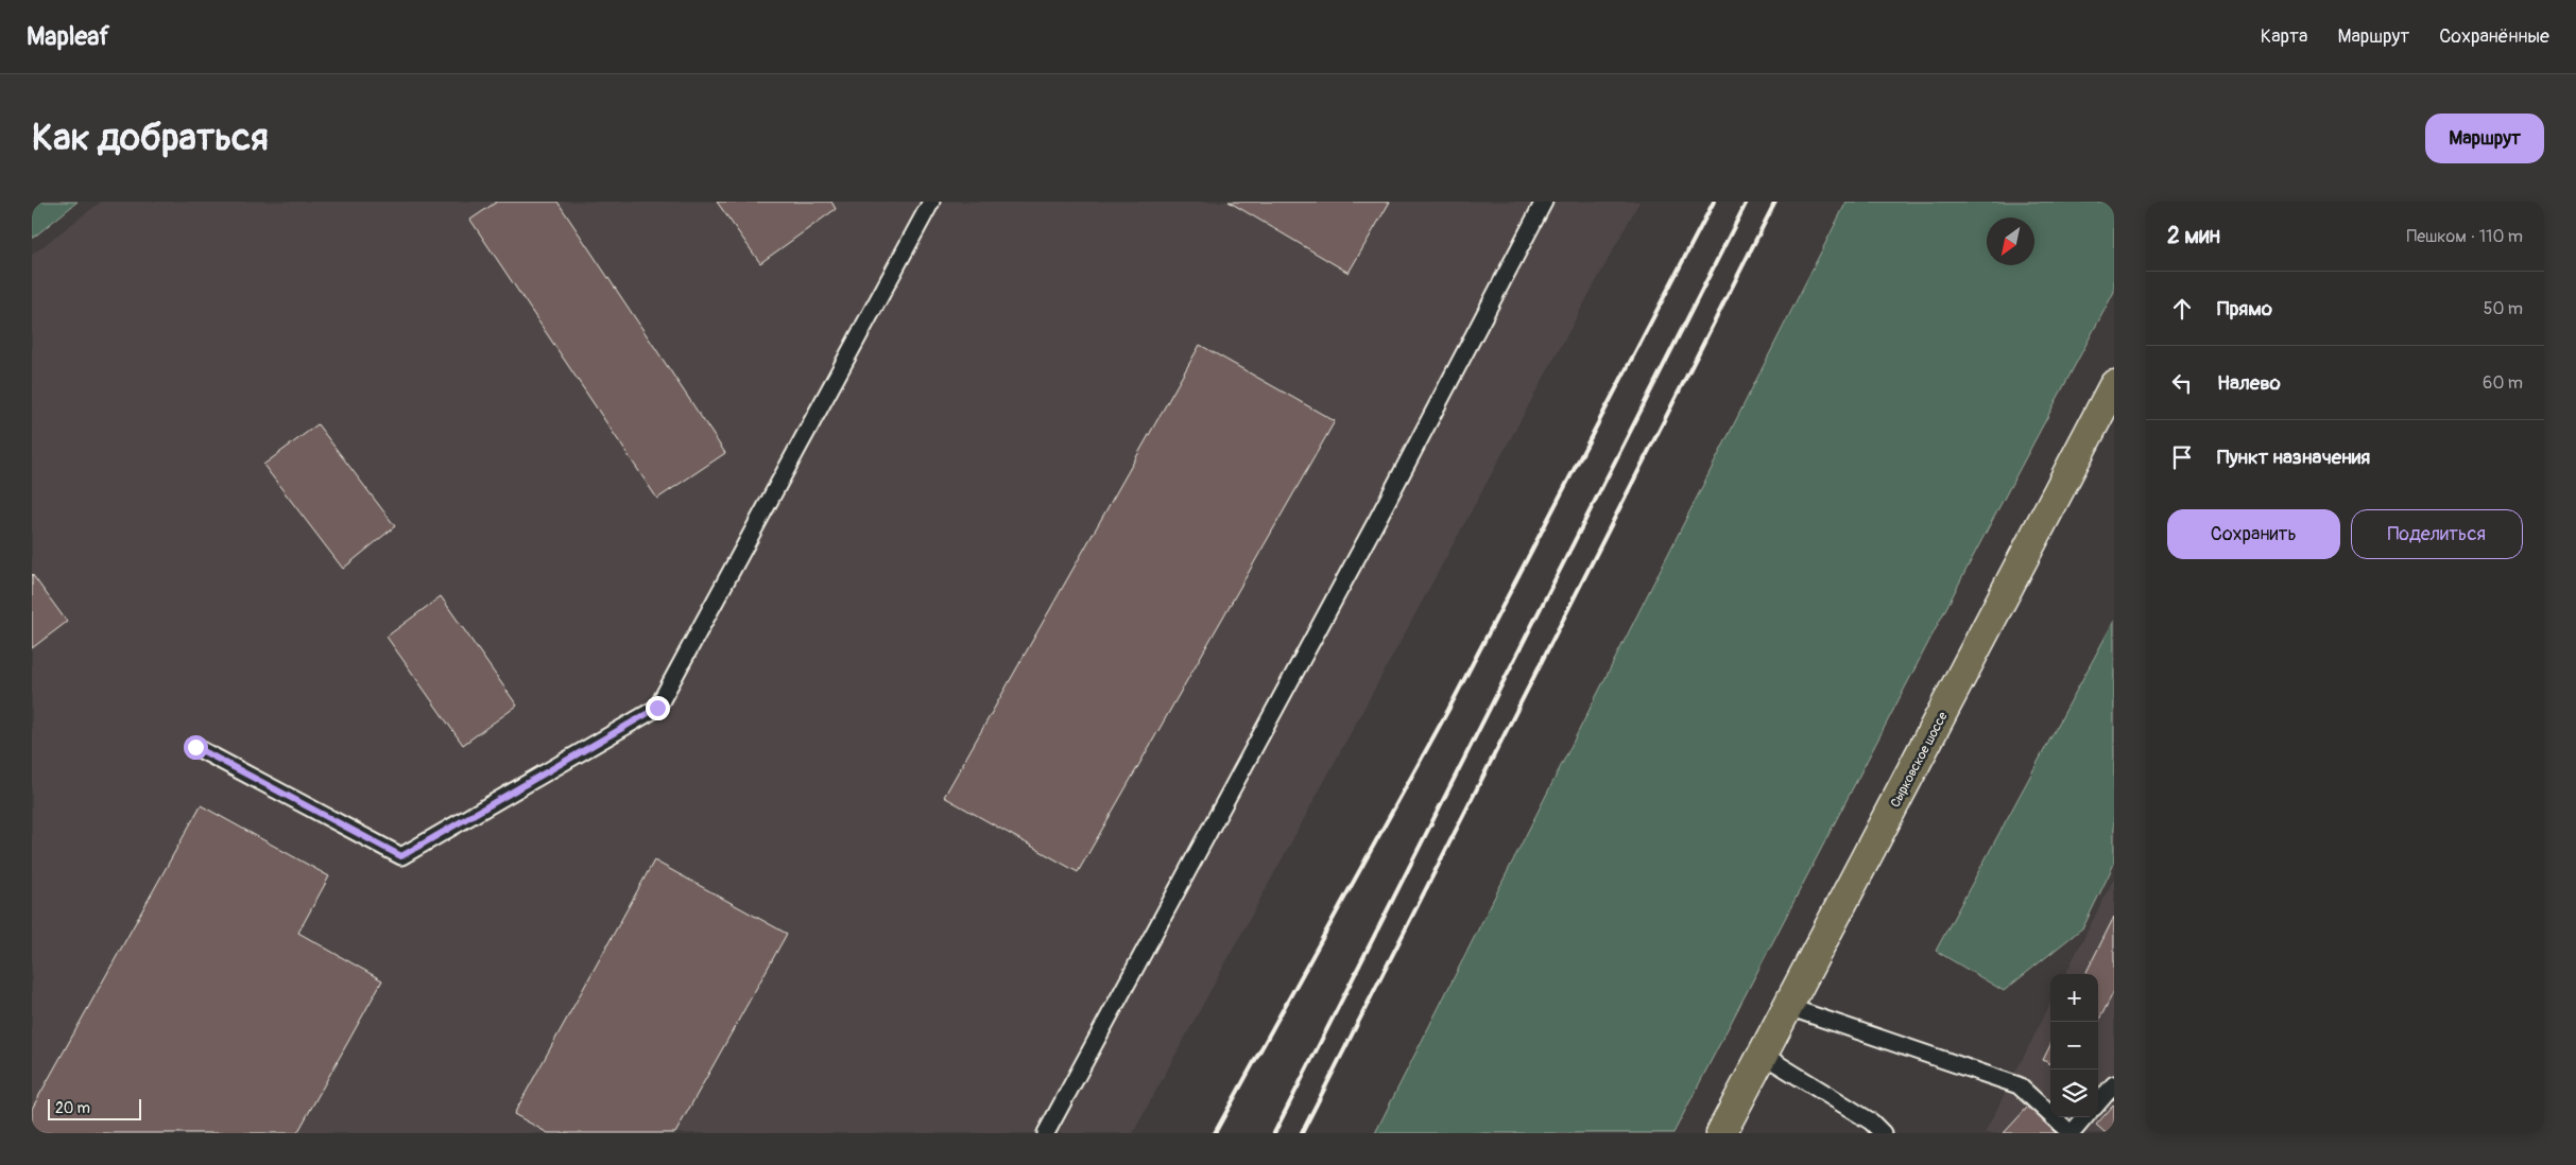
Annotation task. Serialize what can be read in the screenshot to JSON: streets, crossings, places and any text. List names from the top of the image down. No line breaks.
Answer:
{"streets":{"main road":["Сырковское шоссе"]},"scale_bar":"20 m","north":"bottom left","page":{"header":"Mapleaf","nav":["Карта","Маршрут","Сохранённые"],"buttons":["Маршрут",["Сохранить","Поделиться"]],"title":"Как добраться","heading":["2 мин","Пешком · 110 m"],"list":[["Прямо","50 m"],["Налево","60 m"],"Пункт назначения"],"map_buttons":["+","−"],"scale":"20 m"}}
